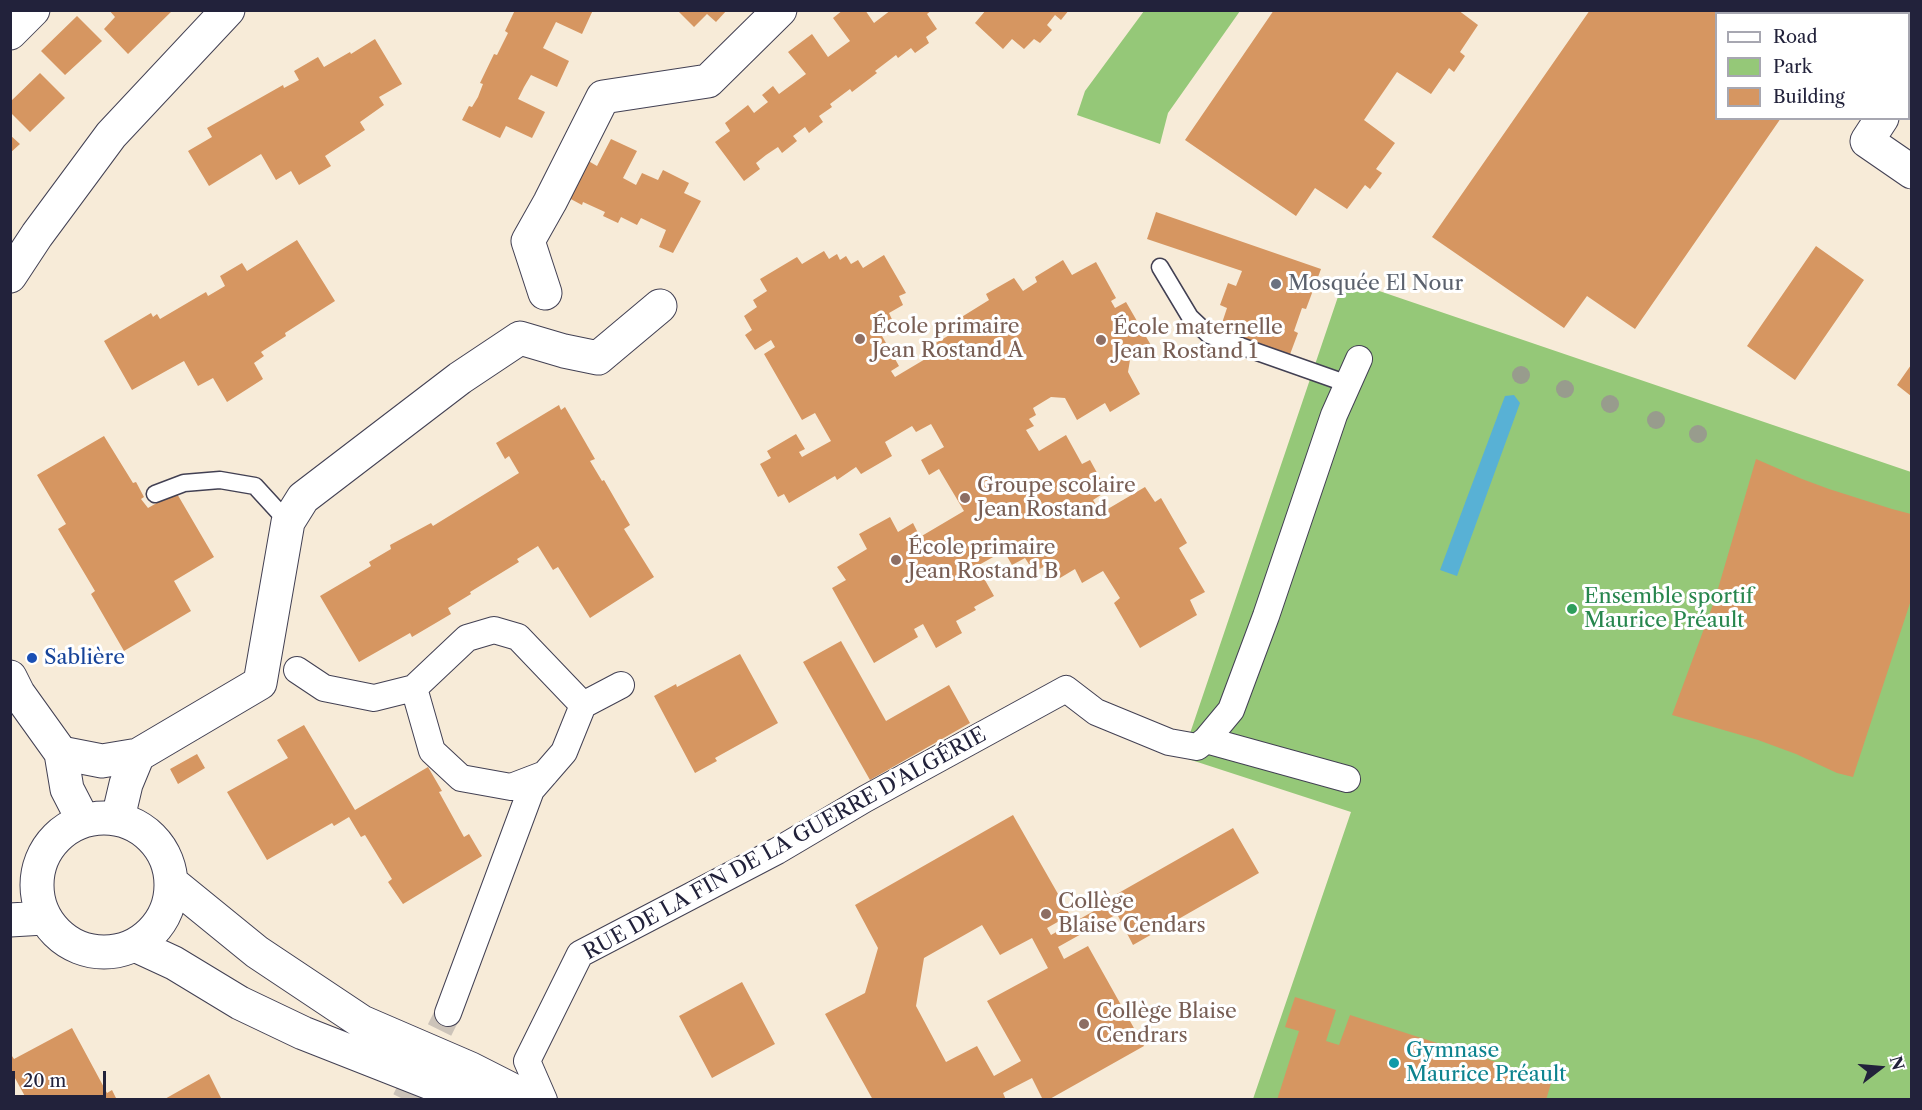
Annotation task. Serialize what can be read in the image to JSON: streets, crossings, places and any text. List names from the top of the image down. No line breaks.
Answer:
{"streets":{"street":["RUE DE LA FIN DE LA GUERRE D'ALGÉRIE"]},"places":["Mosquée El Nour","École primaire Jean Rostand A","École maternelle Jean Rostand 1","Groupe scolaire Jean Rostand","École primaire Jean Rostand B","Ensemble sportif Maurice Préault","Sablière","Collège Blaise Cendars","Collège Blaise Cendrars","Gymnase Maurice Préault"],"legend":["Road","Park","Building"],"scale_bar":"20 m","north":"right"}
